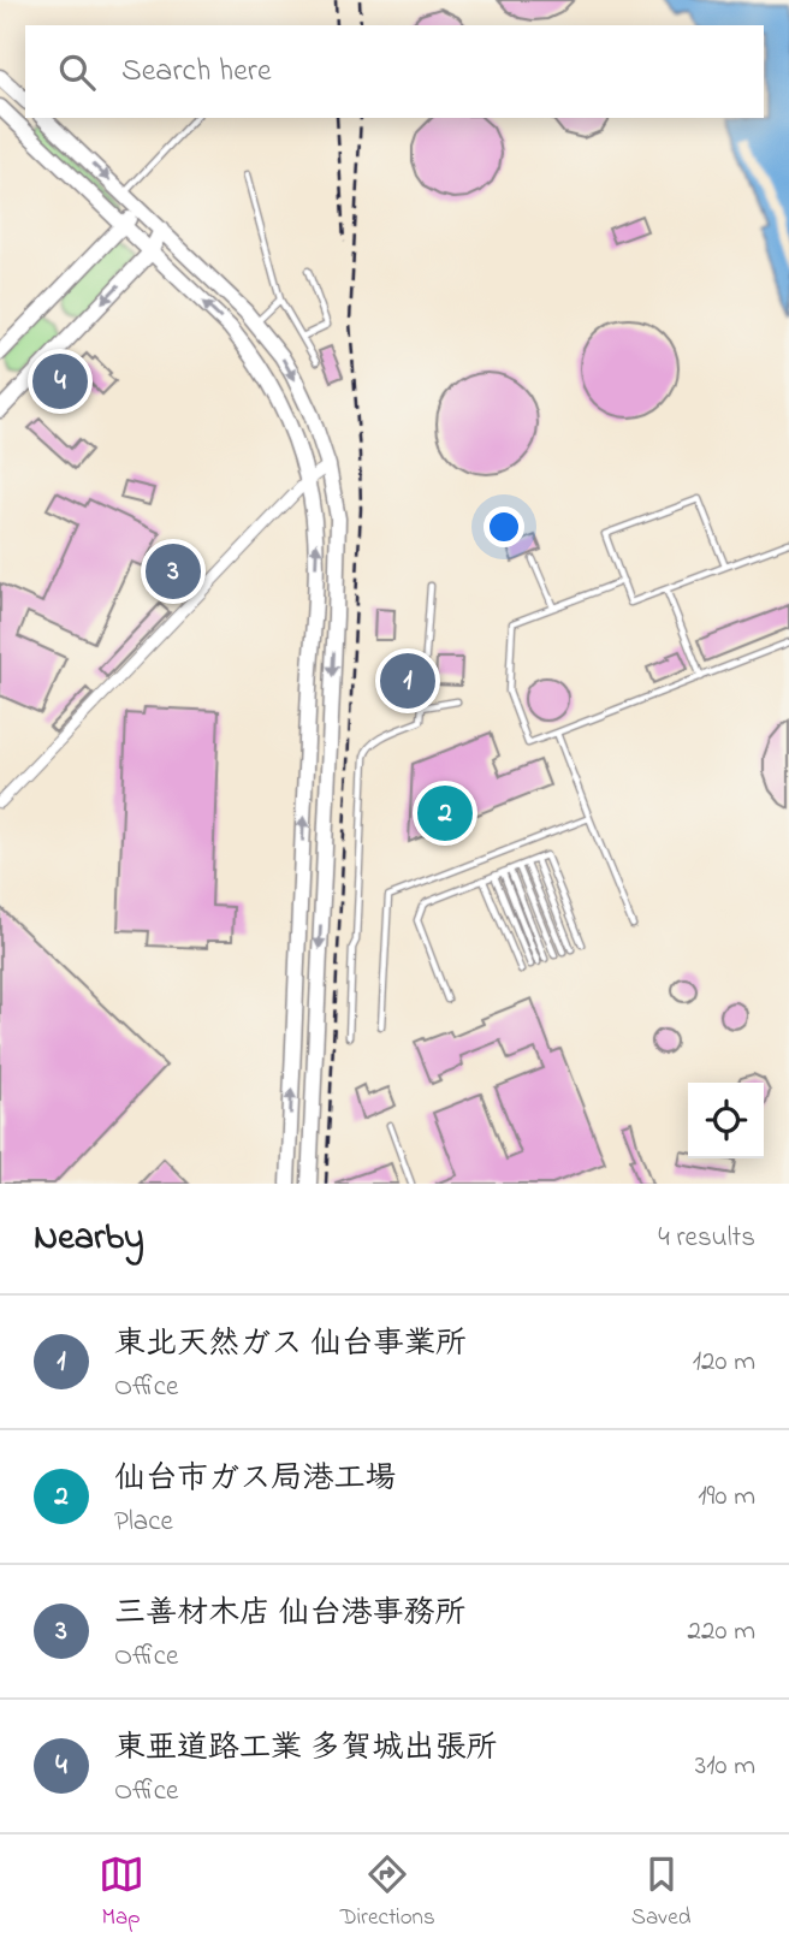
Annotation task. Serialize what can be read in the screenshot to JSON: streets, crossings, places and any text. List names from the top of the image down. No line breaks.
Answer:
{"page":{"search":"Search here","pins":["4","3","1","2"],"heading":["Nearby","4 results"],"list":[{"mark":"1","name":"東北天然ガス 仙台事業所","note":"Office","value":"120 m"},{"mark":"2","name":"仙台市ガス局港工場","note":"Place","value":"190 m"},{"mark":"3","name":"三善材木店 仙台港事務所","note":"Office","value":"220 m"},{"mark":"4","name":"東亜道路工業 多賀城出張所","note":"Office","value":"310 m"}],"nav":["Map","Directions","Saved"]}}
